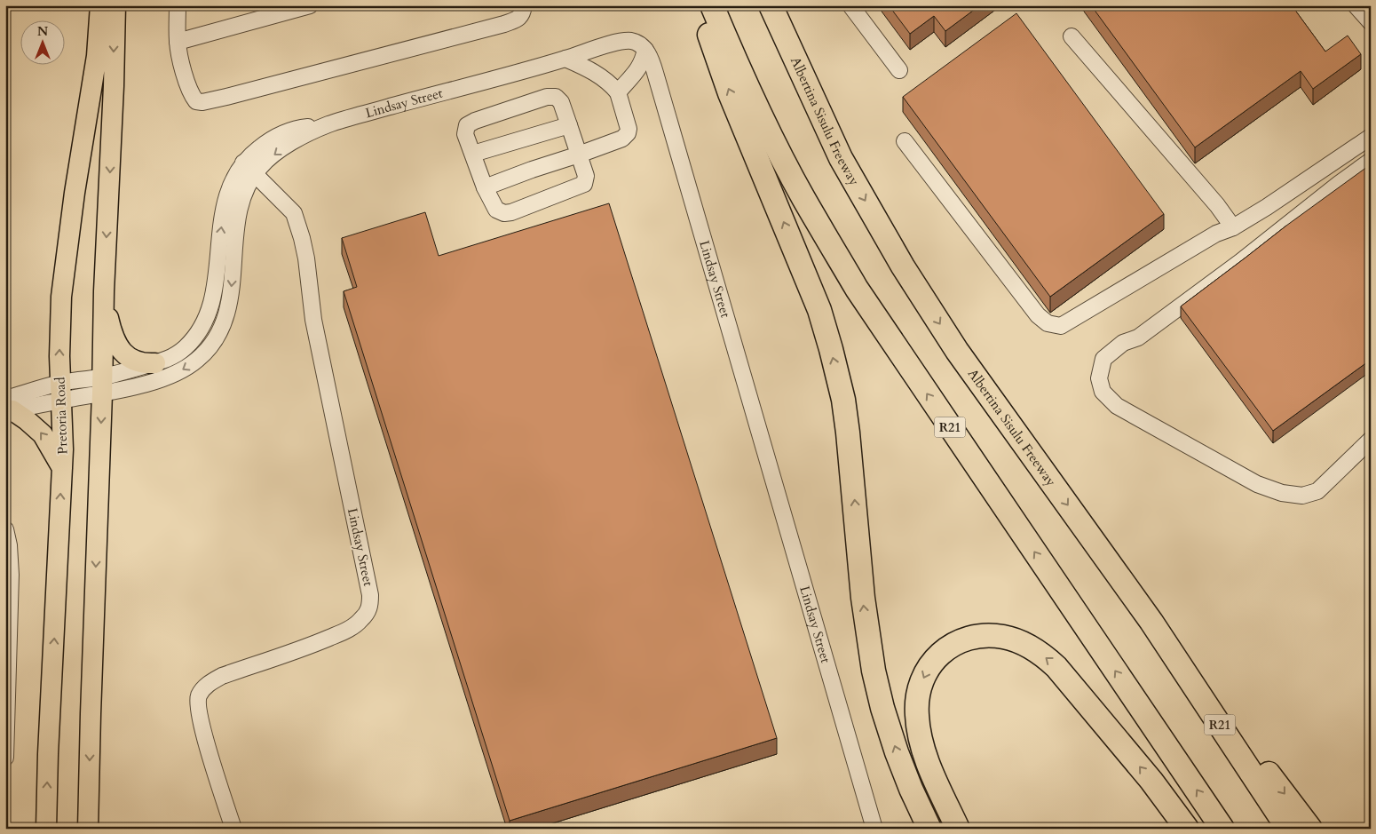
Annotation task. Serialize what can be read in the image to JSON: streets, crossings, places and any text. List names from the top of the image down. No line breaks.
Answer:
{"streets":{"highway":["Albertina Sisulu Freeway","R21"],"main road":["Pretoria Road"],"lane":["Lindsay Street"]},"crossings":[["Lindsay Street","Pretoria Road"]],"north":"top"}
